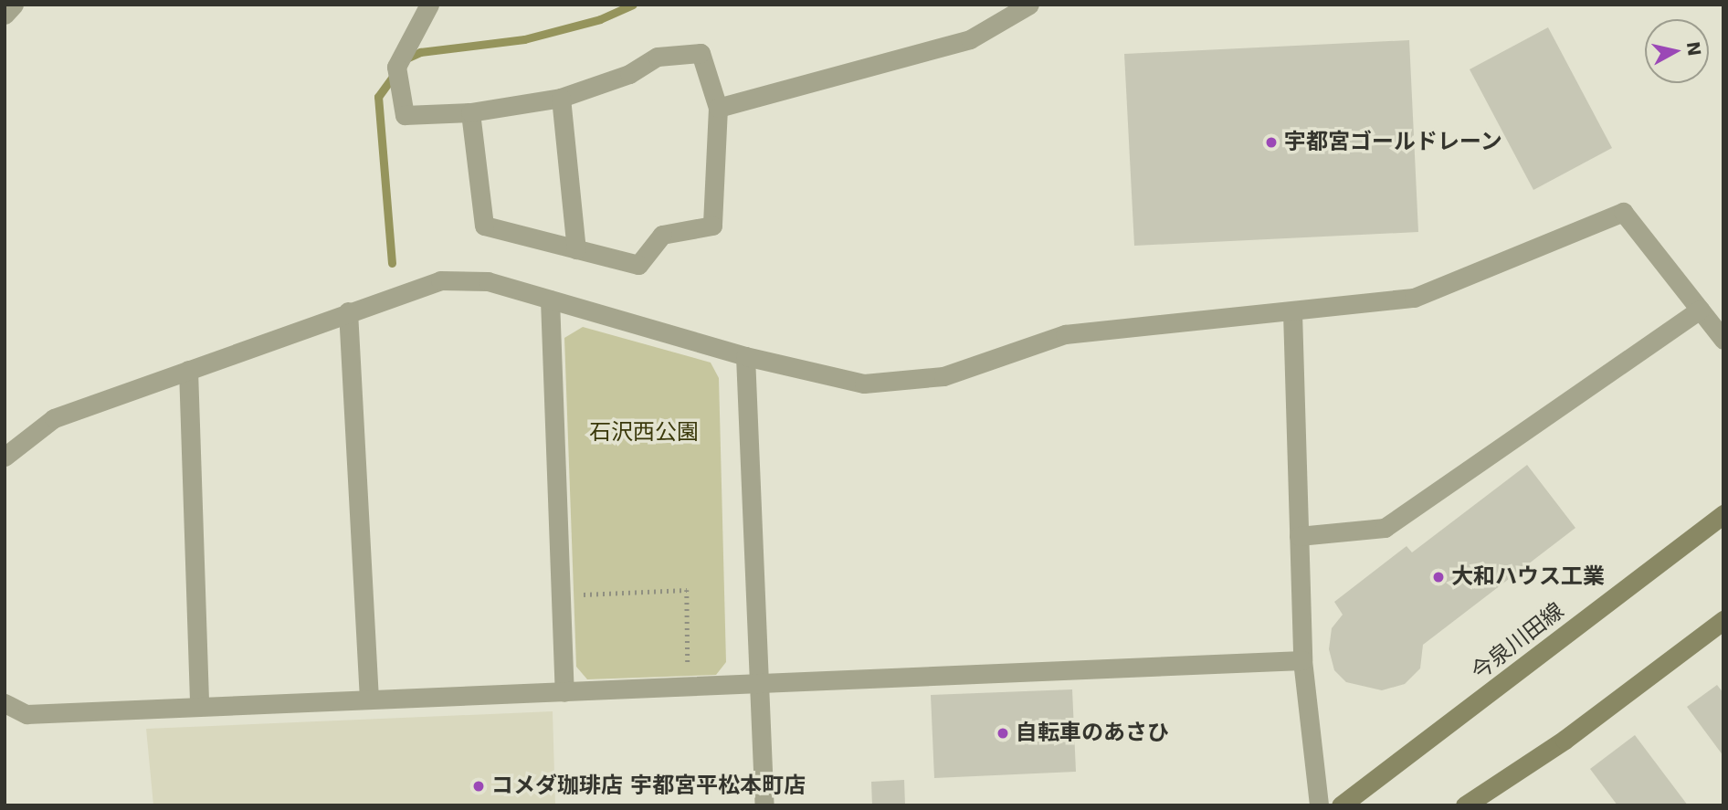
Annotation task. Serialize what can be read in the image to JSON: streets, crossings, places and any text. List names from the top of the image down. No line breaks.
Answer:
{"streets":{"street":["今泉川田線"]},"parks":["石沢西公園"],"places":["宇都宮ゴールドレーン","大和ハウス工業","自転車のあさひ","コメダ珈琲店 宇都宮平松本町店"],"north":"right"}
